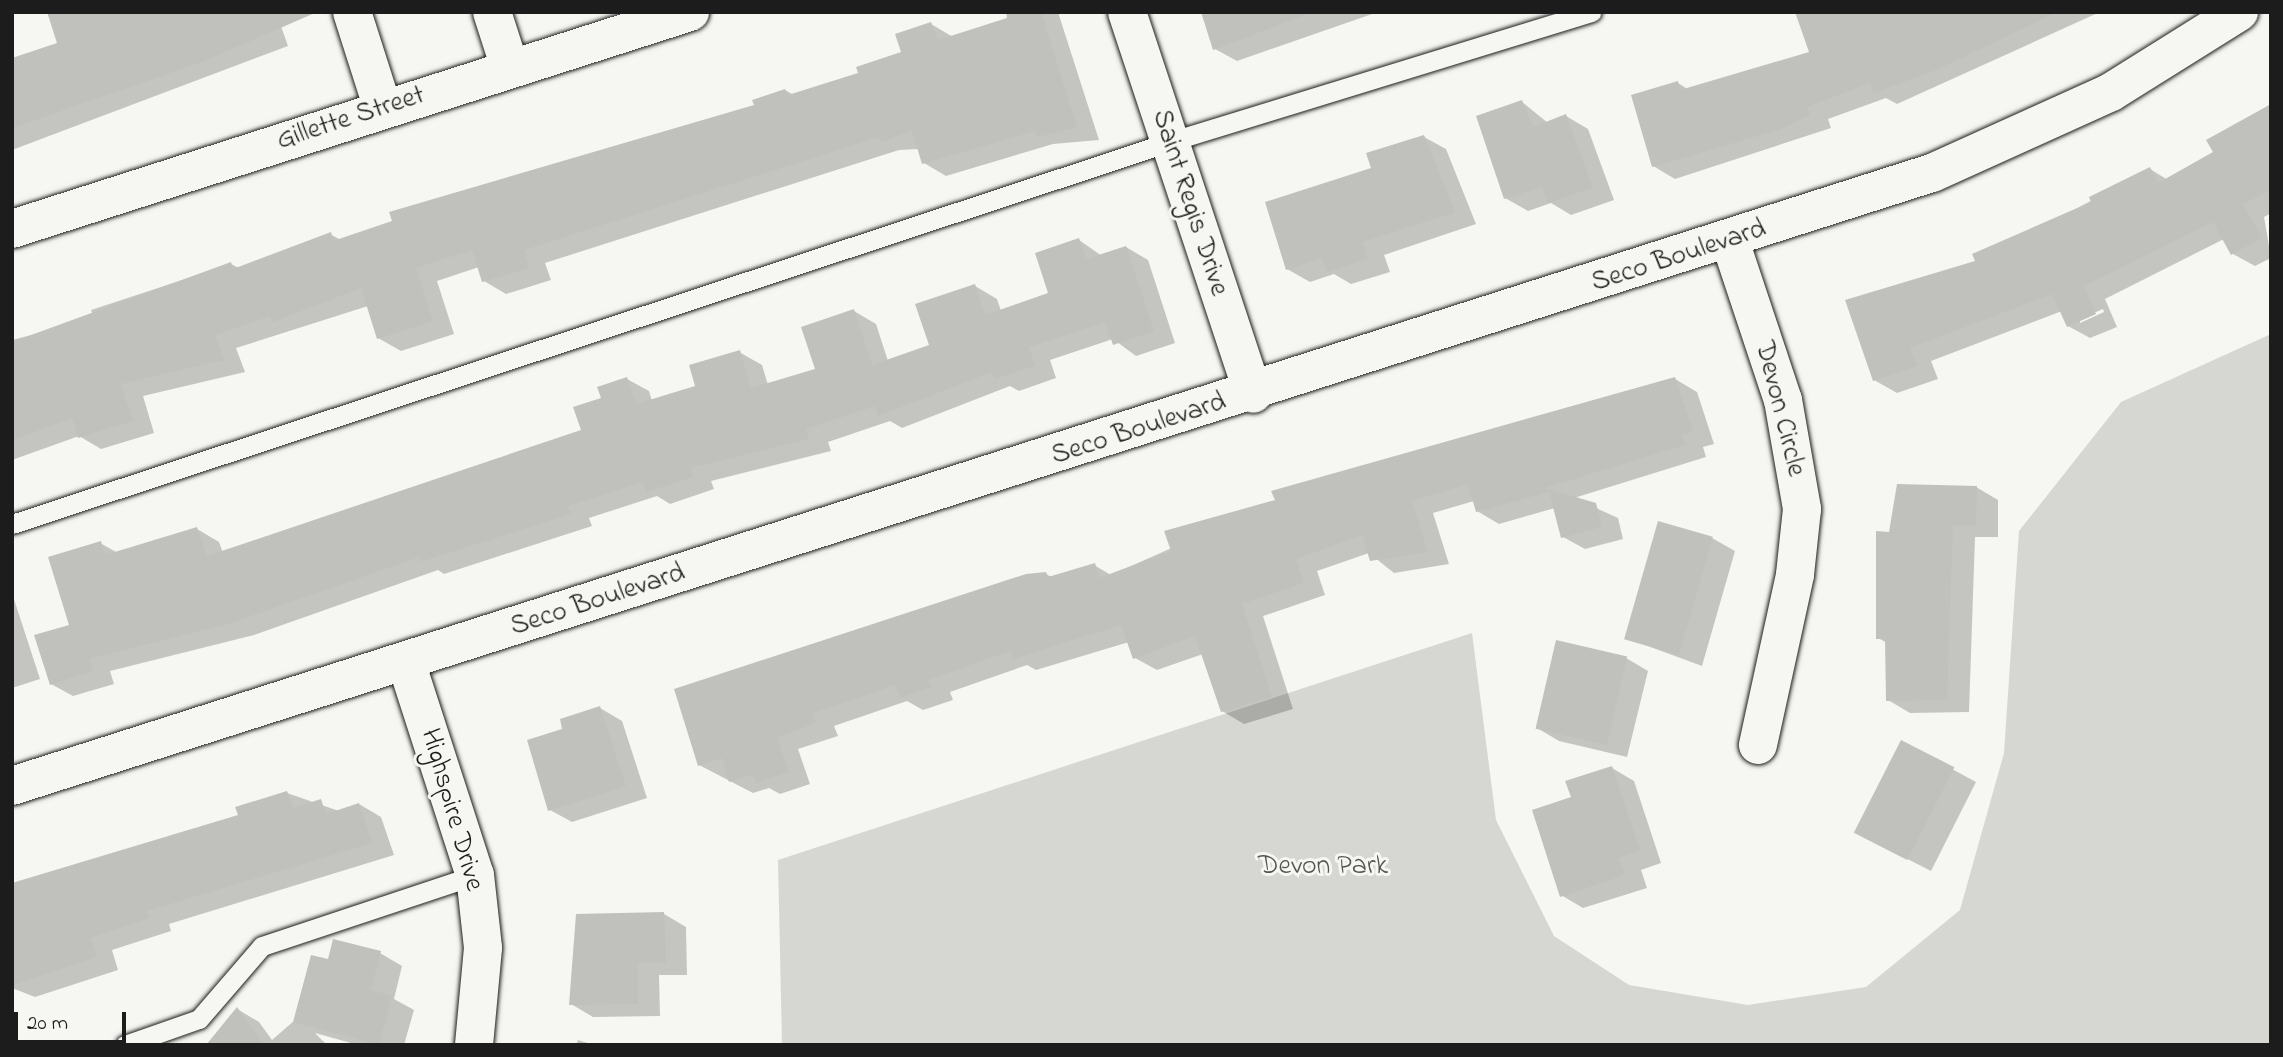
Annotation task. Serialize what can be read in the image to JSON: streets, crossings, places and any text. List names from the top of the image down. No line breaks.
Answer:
{"streets":{"street":["Gillette Street","Saint Regis Drive","Seco Boulevard","Devon Circle","Highspire Drive"]},"crossings":[["Saint Regis Drive","Seco Boulevard"],["Seco Boulevard","Devon Circle"],["Seco Boulevard","Highspire Drive"]],"parks":["Devon Park"],"scale_bar":"20 m"}
